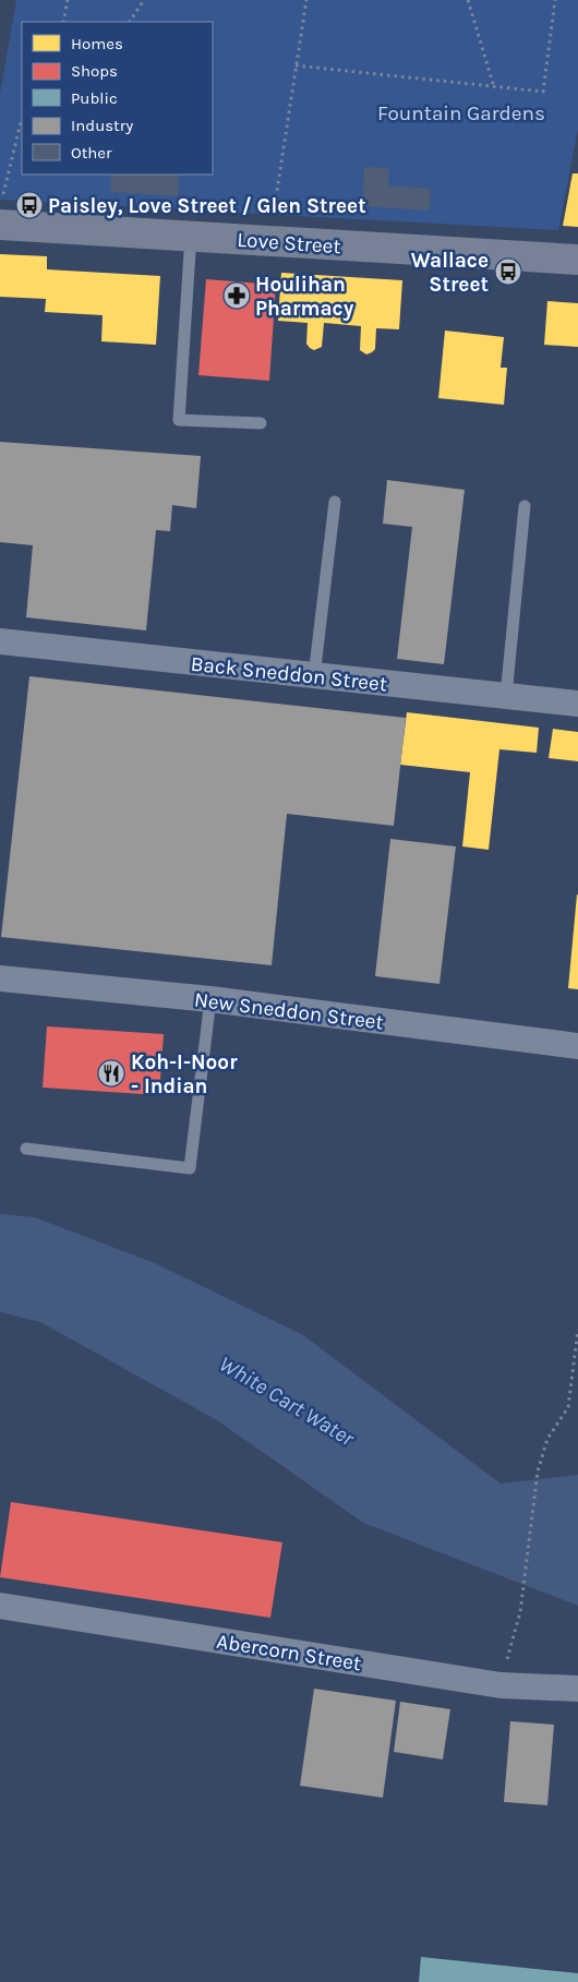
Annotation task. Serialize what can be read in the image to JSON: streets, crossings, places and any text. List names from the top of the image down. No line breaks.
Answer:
{"streets":{"street":["Love Street","Back Sneddon Street","New Sneddon Street","Abercorn Street"]},"water":["White Cart Water"],"parks":["Fountain Gardens"],"places":{"bus stop":["Paisley, Love Street / Glen Street","Wallace Street"],"pharmacy":["Houlihan Pharmacy"],"restaurant":["Koh-I-Noor - Indian"]},"legend":["Homes","Shops","Public","Industry","Other"]}
